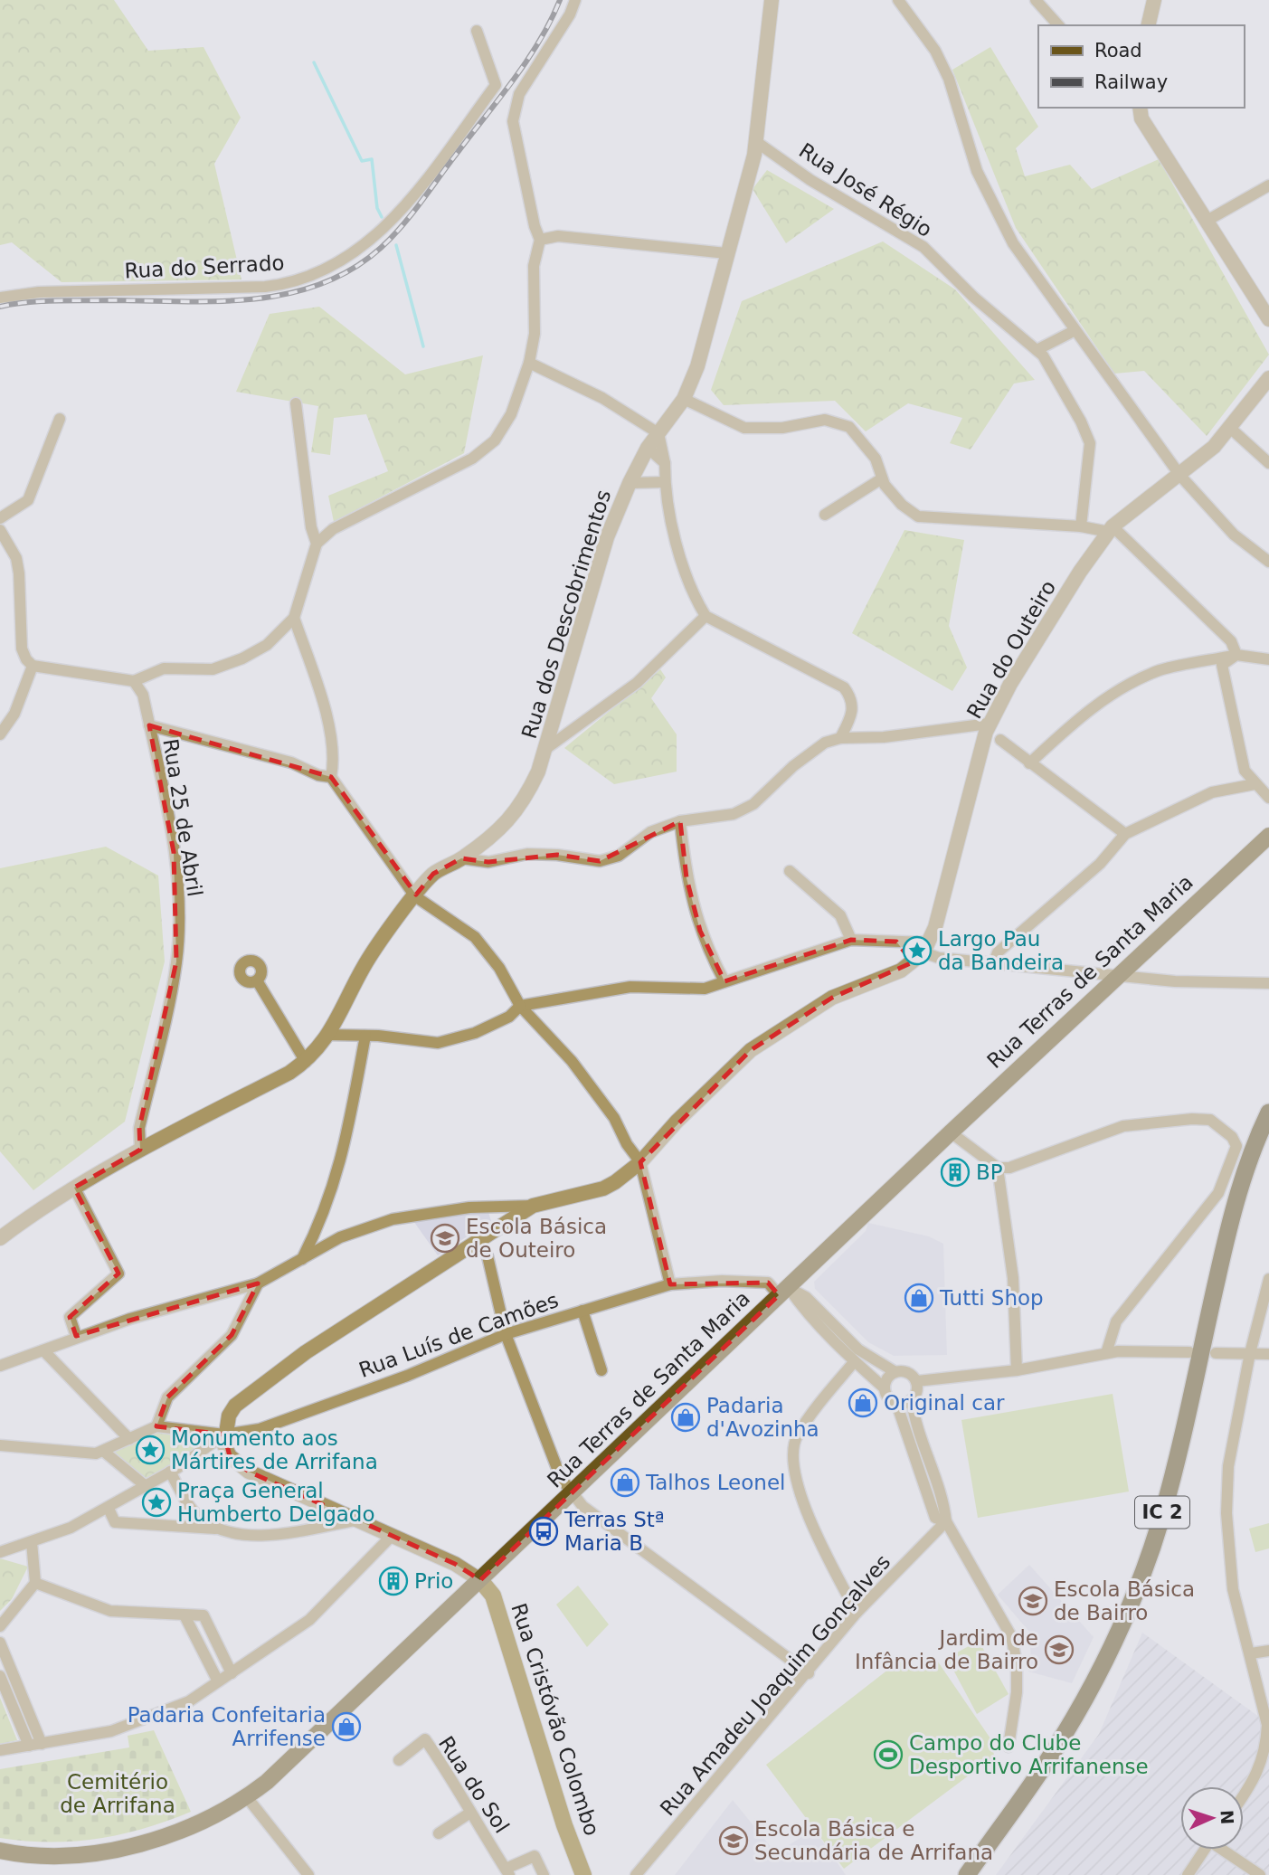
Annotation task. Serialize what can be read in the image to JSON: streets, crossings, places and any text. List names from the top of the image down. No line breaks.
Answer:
{"streets":{"highway":["IC 2"],"main road":["Rua Terras de Santa Maria","Rua Cristóvão Colombo"],"street":["Rua José Régio","Rua do Serrado","Rua dos Descobrimentos","Rua do Outeiro","Rua 25 de Abril","Rua Luís de Camões","Rua Amadeu Joaquim Gonçalves","Rua do Sol"]},"crossings":[["Rua José Régio","Rua dos Descobrimentos"],["Rua Terras de Santa Maria","Rua Luís de Camões"],["Rua Terras de Santa Maria","Rua Cristóvão Colombo"]],"parks":["Cemitério de Arrifana"],"places":{"place":["Largo Pau da Bandeira","Monumento aos Mártires de Arrifana","Praça General Humberto Delgado"],"building":["BP","Prio"],"school or university":["Escola Básica de Outeiro","Escola Básica de Bairro","Jardim de Infância de Bairro","Escola Básica e Secundária de Arrifana"],"shop":["Tutti Shop","Original car","Padaria d'Avozinha","Talhos Leonel","Padaria Confeitaria Arrifense"],"bus stop":["Terras Stª Maria B"],"sports":["Campo do Clube Desportivo Arrifanense"]},"legend":["Road","Railway"],"north":"right"}
